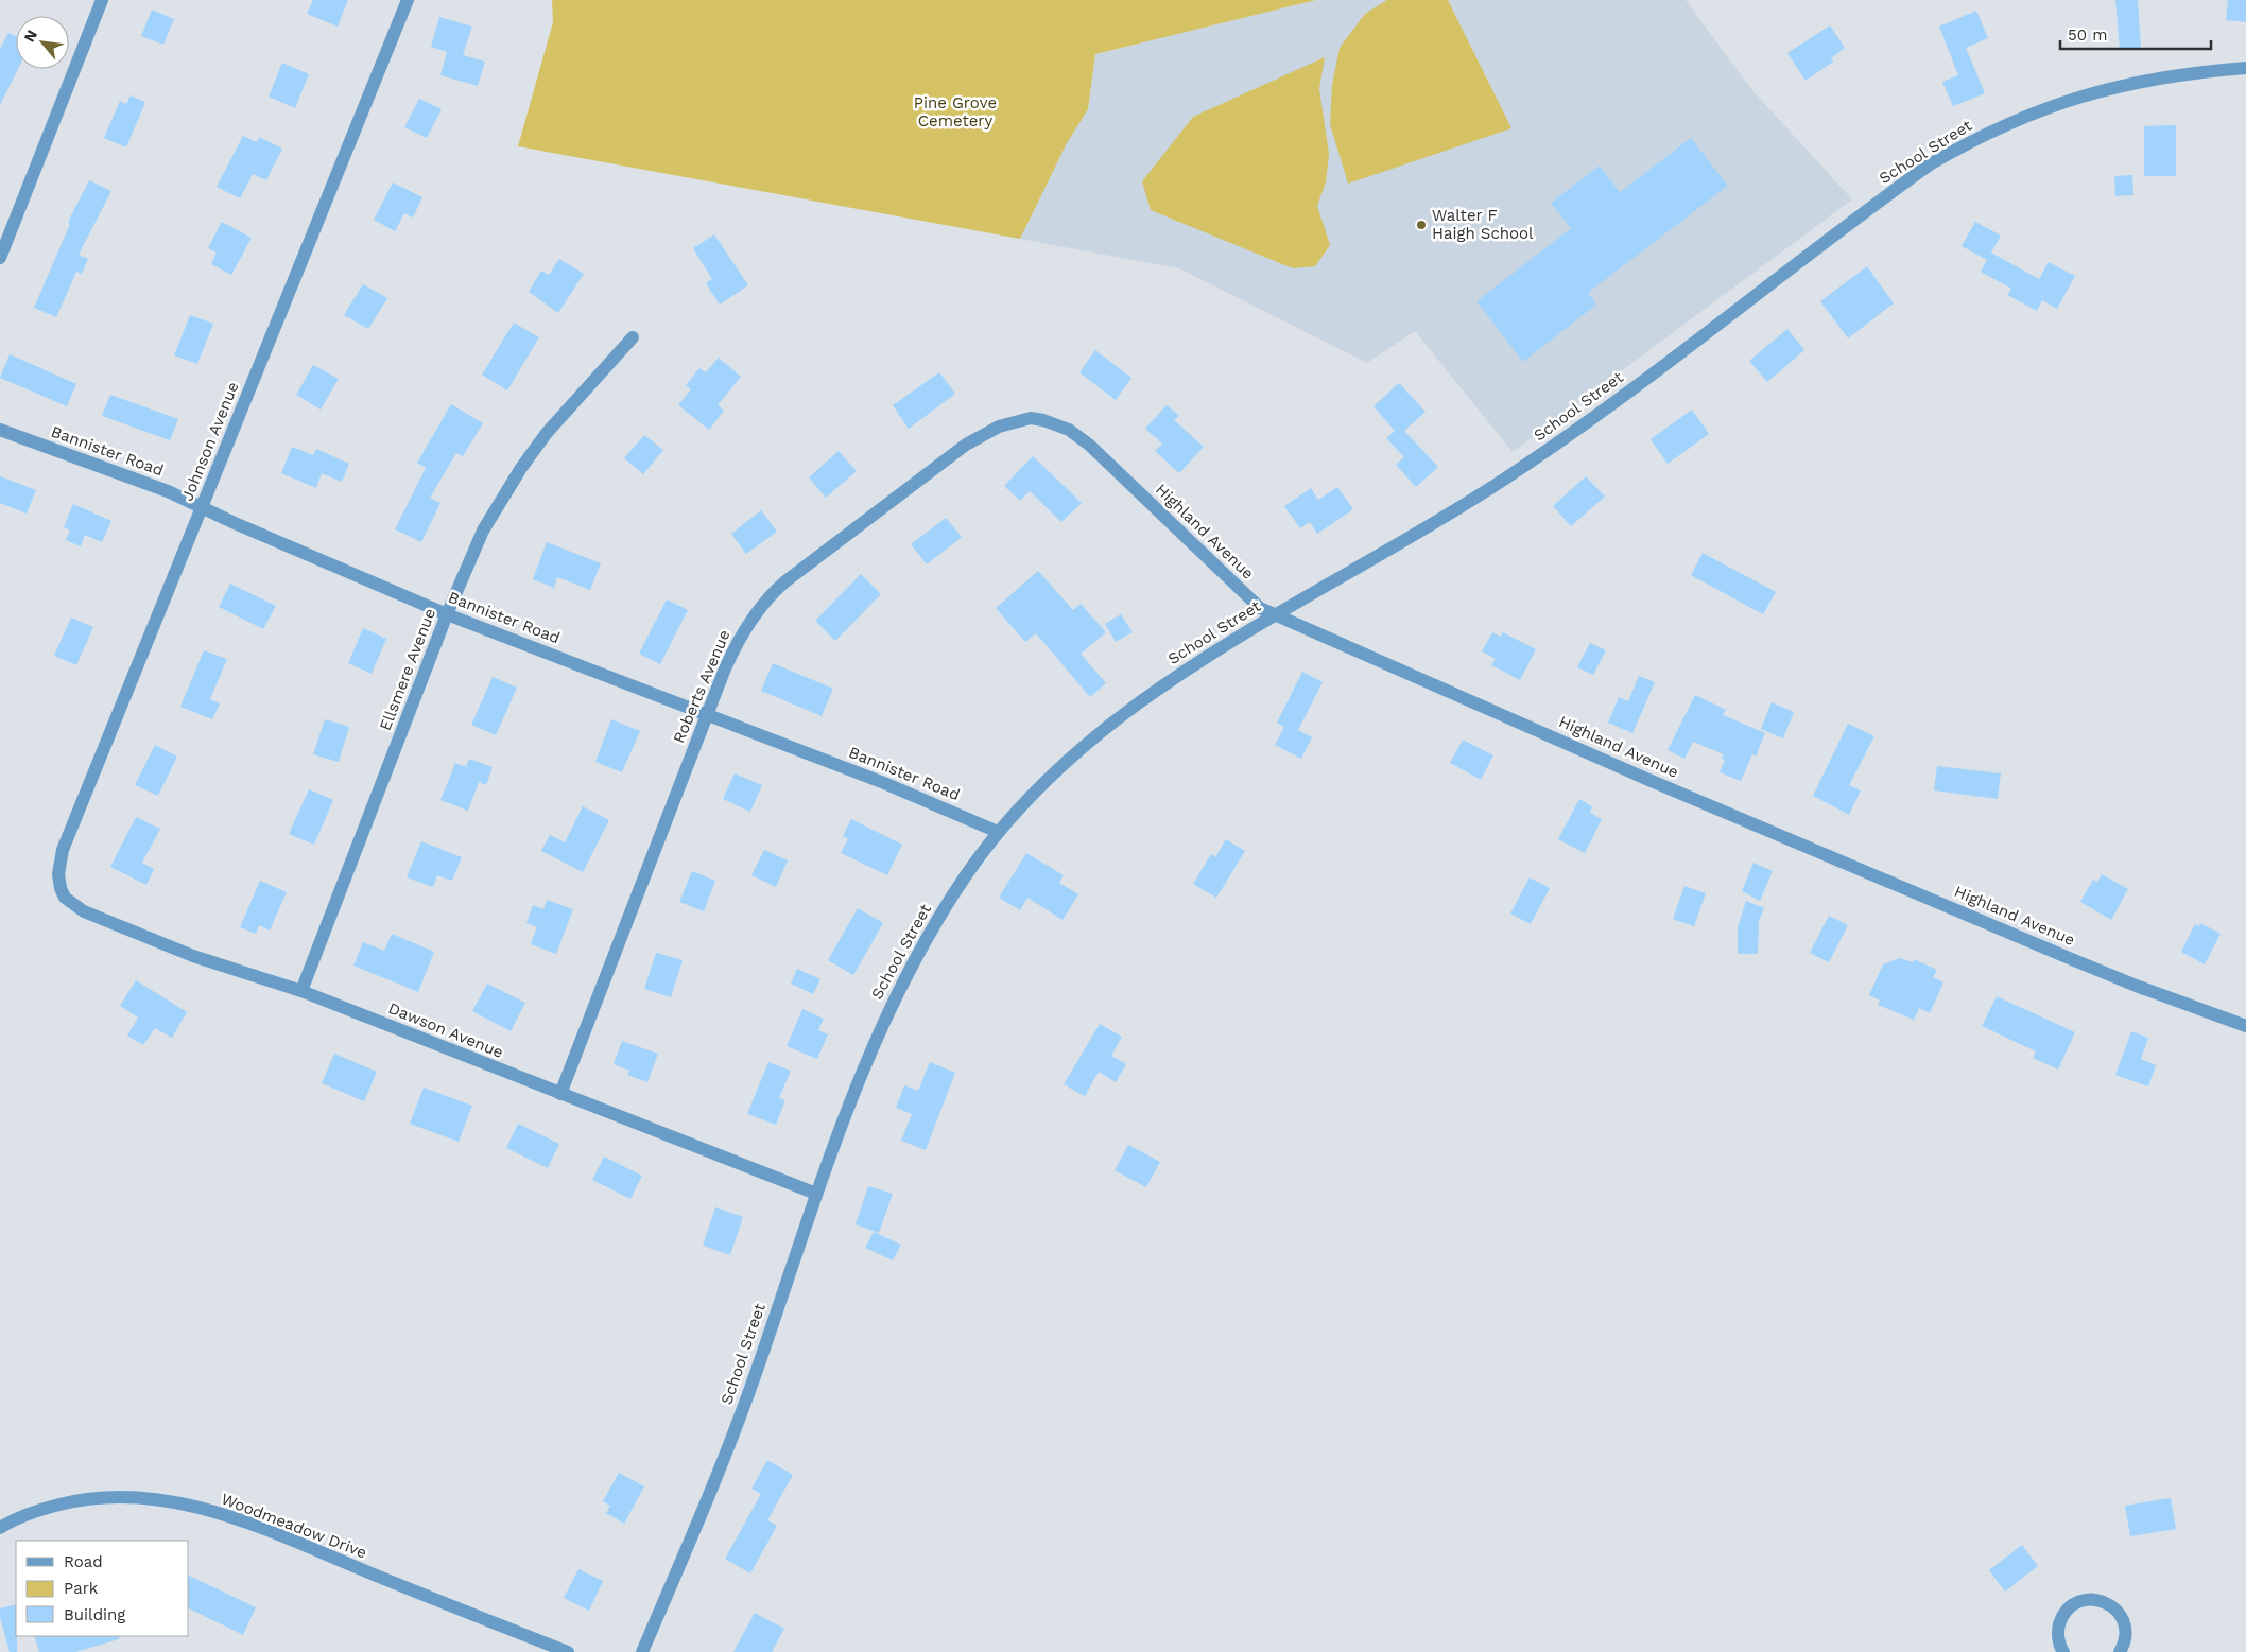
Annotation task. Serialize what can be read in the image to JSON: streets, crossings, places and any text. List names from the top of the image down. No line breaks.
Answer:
{"streets":{"street":["School Street","Johnson Avenue","Bannister Road","Highland Avenue","Ellsmere Avenue","Roberts Avenue","Dawson Avenue","Woodmeadow Drive"]},"crossings":[["School Street","Bannister Road"],["School Street","Highland Avenue"],["School Street","Dawson Avenue"],["Johnson Avenue","Bannister Road"],["Johnson Avenue","Dawson Avenue"],["Bannister Road","Ellsmere Avenue"],["Bannister Road","Roberts Avenue"],["Highland Avenue","Roberts Avenue"],["Ellsmere Avenue","Dawson Avenue"],["Roberts Avenue","Dawson Avenue"]],"parks":["Pine Grove Cemetery"],"places":["Walter F Haigh School"],"legend":["Road","Park","Building"],"scale_bar":"50 m","north":"top left"}
